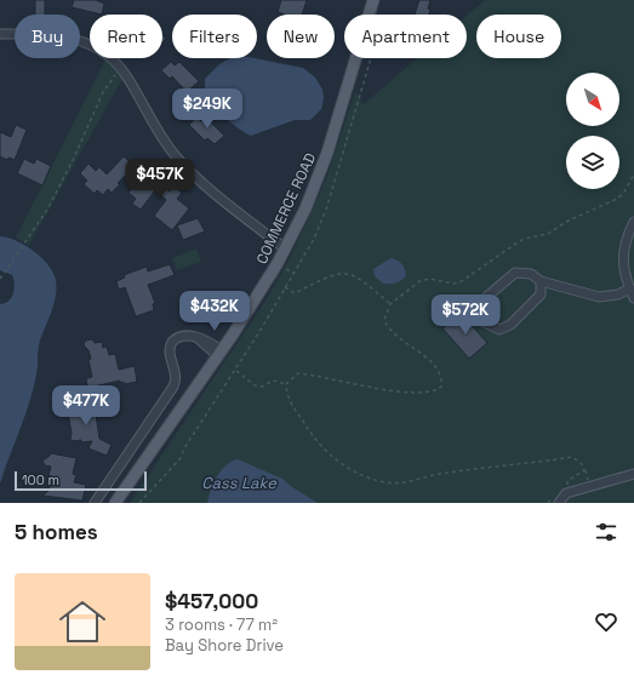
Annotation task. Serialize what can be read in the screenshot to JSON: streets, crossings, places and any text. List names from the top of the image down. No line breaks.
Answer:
{"streets":{"main road":["COMMERCE ROAD"]},"water":["Cass Lake"],"scale_bar":"100 m","north":"bottom right","page":{"chip":["Buy","Rent","Filters","New","Apartment","House"],"price":["$249K","$457K","$432K","$572K","$477K"],"scale":"100 m","heading":"5 homes","list":[{"name":"$457,000","note":"3 rooms · 77 m² · Bay Shore Drive"}]}}
